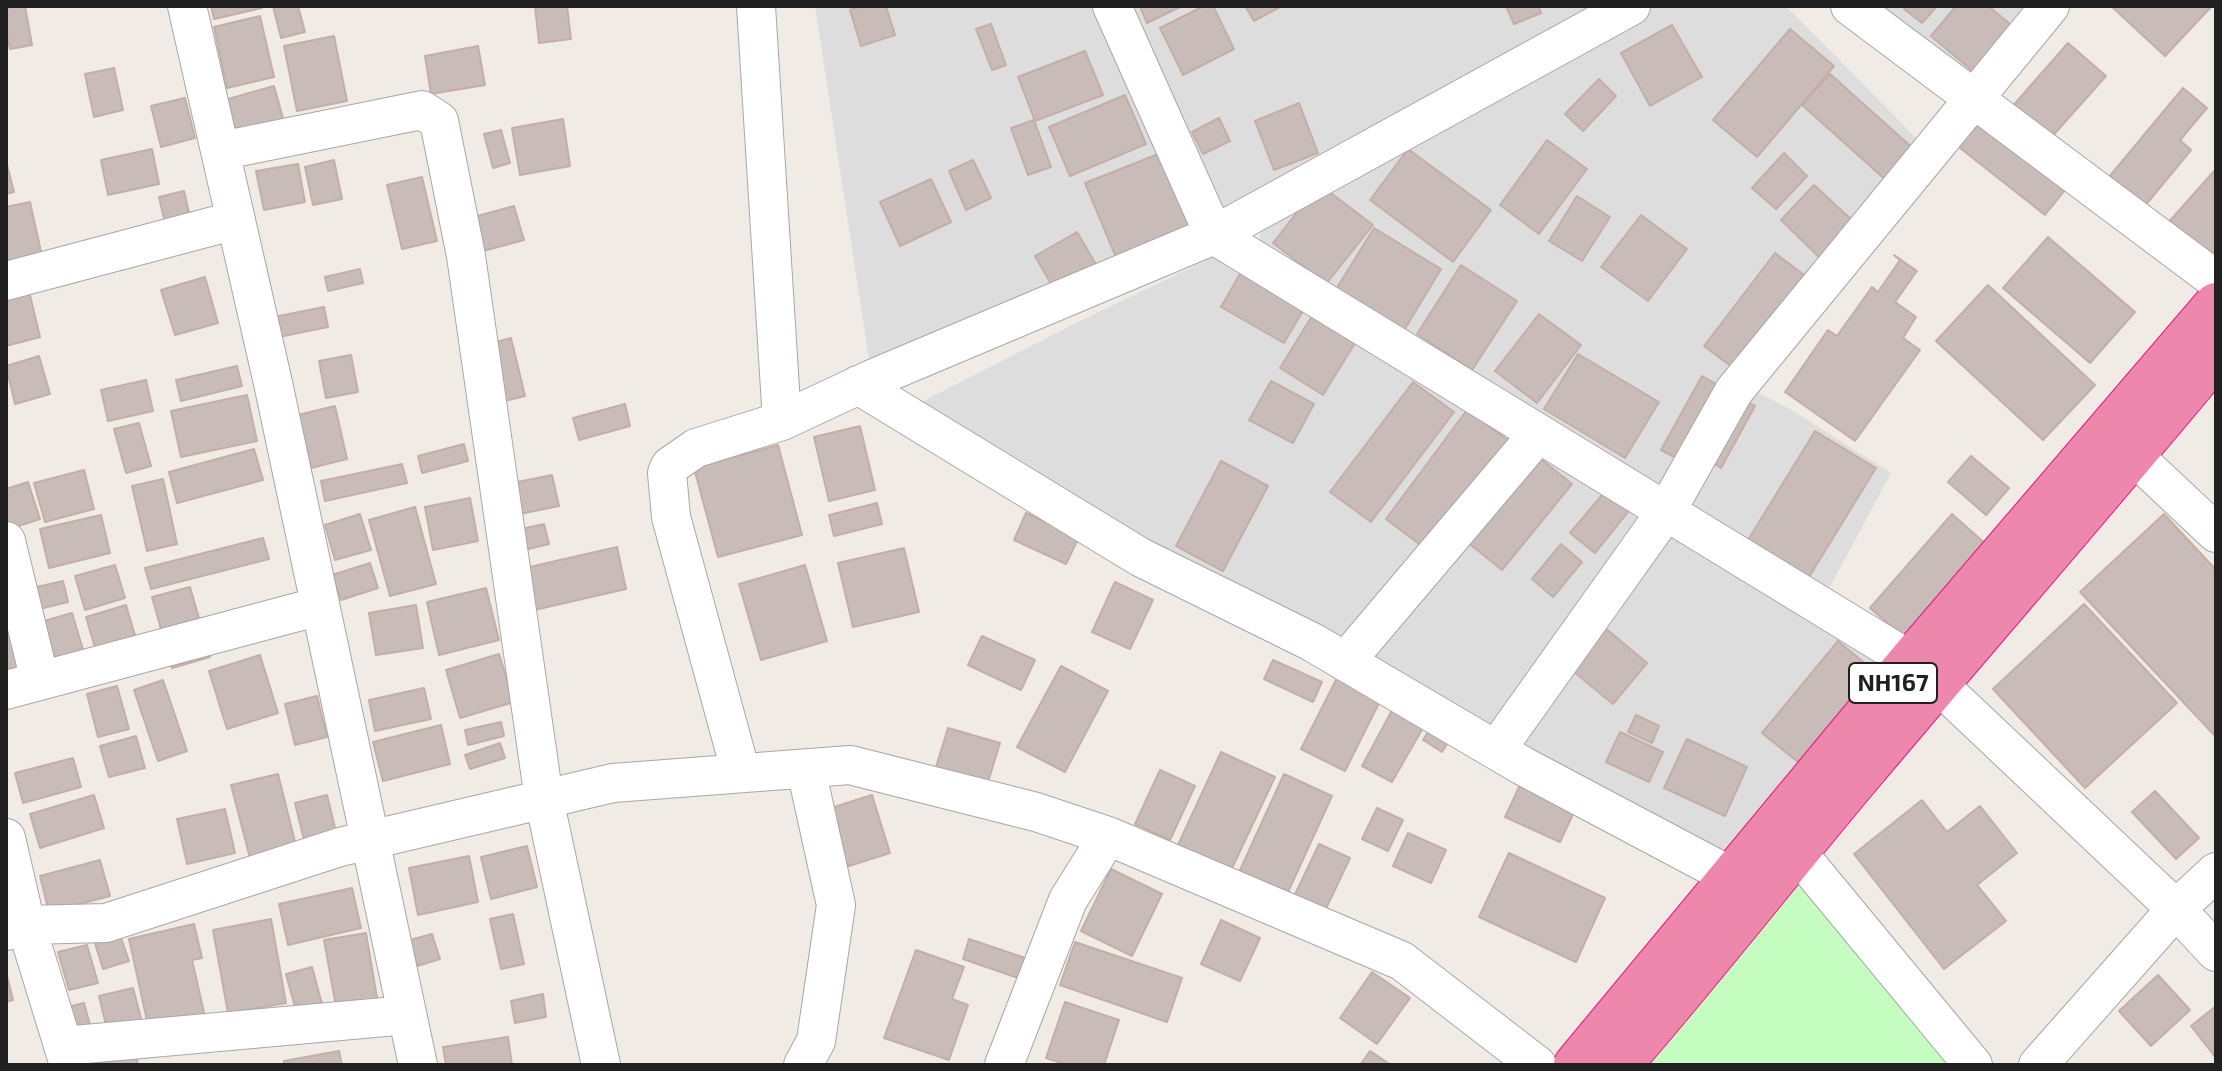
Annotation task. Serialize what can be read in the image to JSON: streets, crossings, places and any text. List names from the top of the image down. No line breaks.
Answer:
{"streets":{"highway":["NH167"]}}
